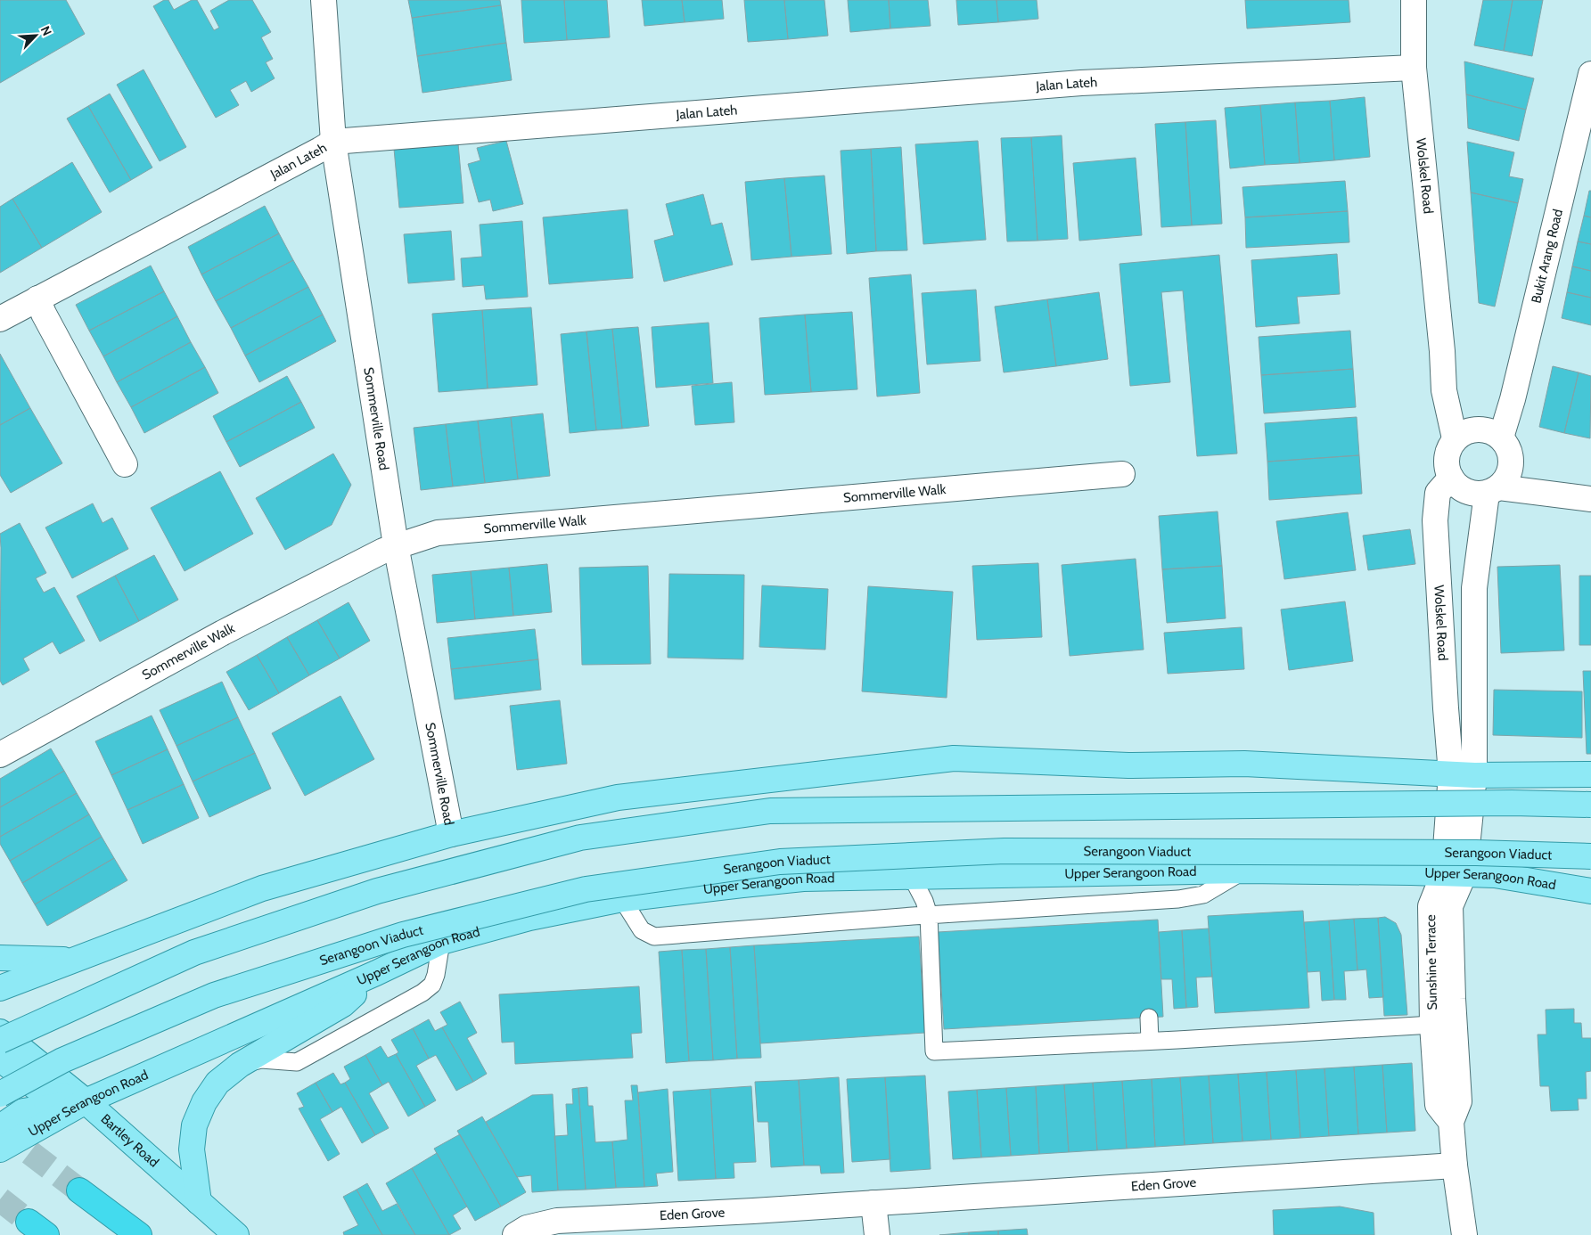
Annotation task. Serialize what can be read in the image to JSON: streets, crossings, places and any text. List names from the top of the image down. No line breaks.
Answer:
{"streets":{"main road":["Serangoon Viaduct","Upper Serangoon Road","Bartley Road"],"street":["Jalan Lateh","Wolskel Road","Bukit Arang Road","Sommerville Road","Sommerville Walk","Sunshine Terrace","Eden Grove"]},"crossings":[["Jalan Lateh","Wolskel Road"],["Jalan Lateh","Sommerville Road"],["Wolskel Road","Bukit Arang Road"],["Wolskel Road","Sunshine Terrace"],["Sommerville Road","Sommerville Walk"],["Upper Serangoon Road","Sunshine Terrace"],["Upper Serangoon Road","Bartley Road"],["Sunshine Terrace","Eden Grove"]],"north":"top right"}
